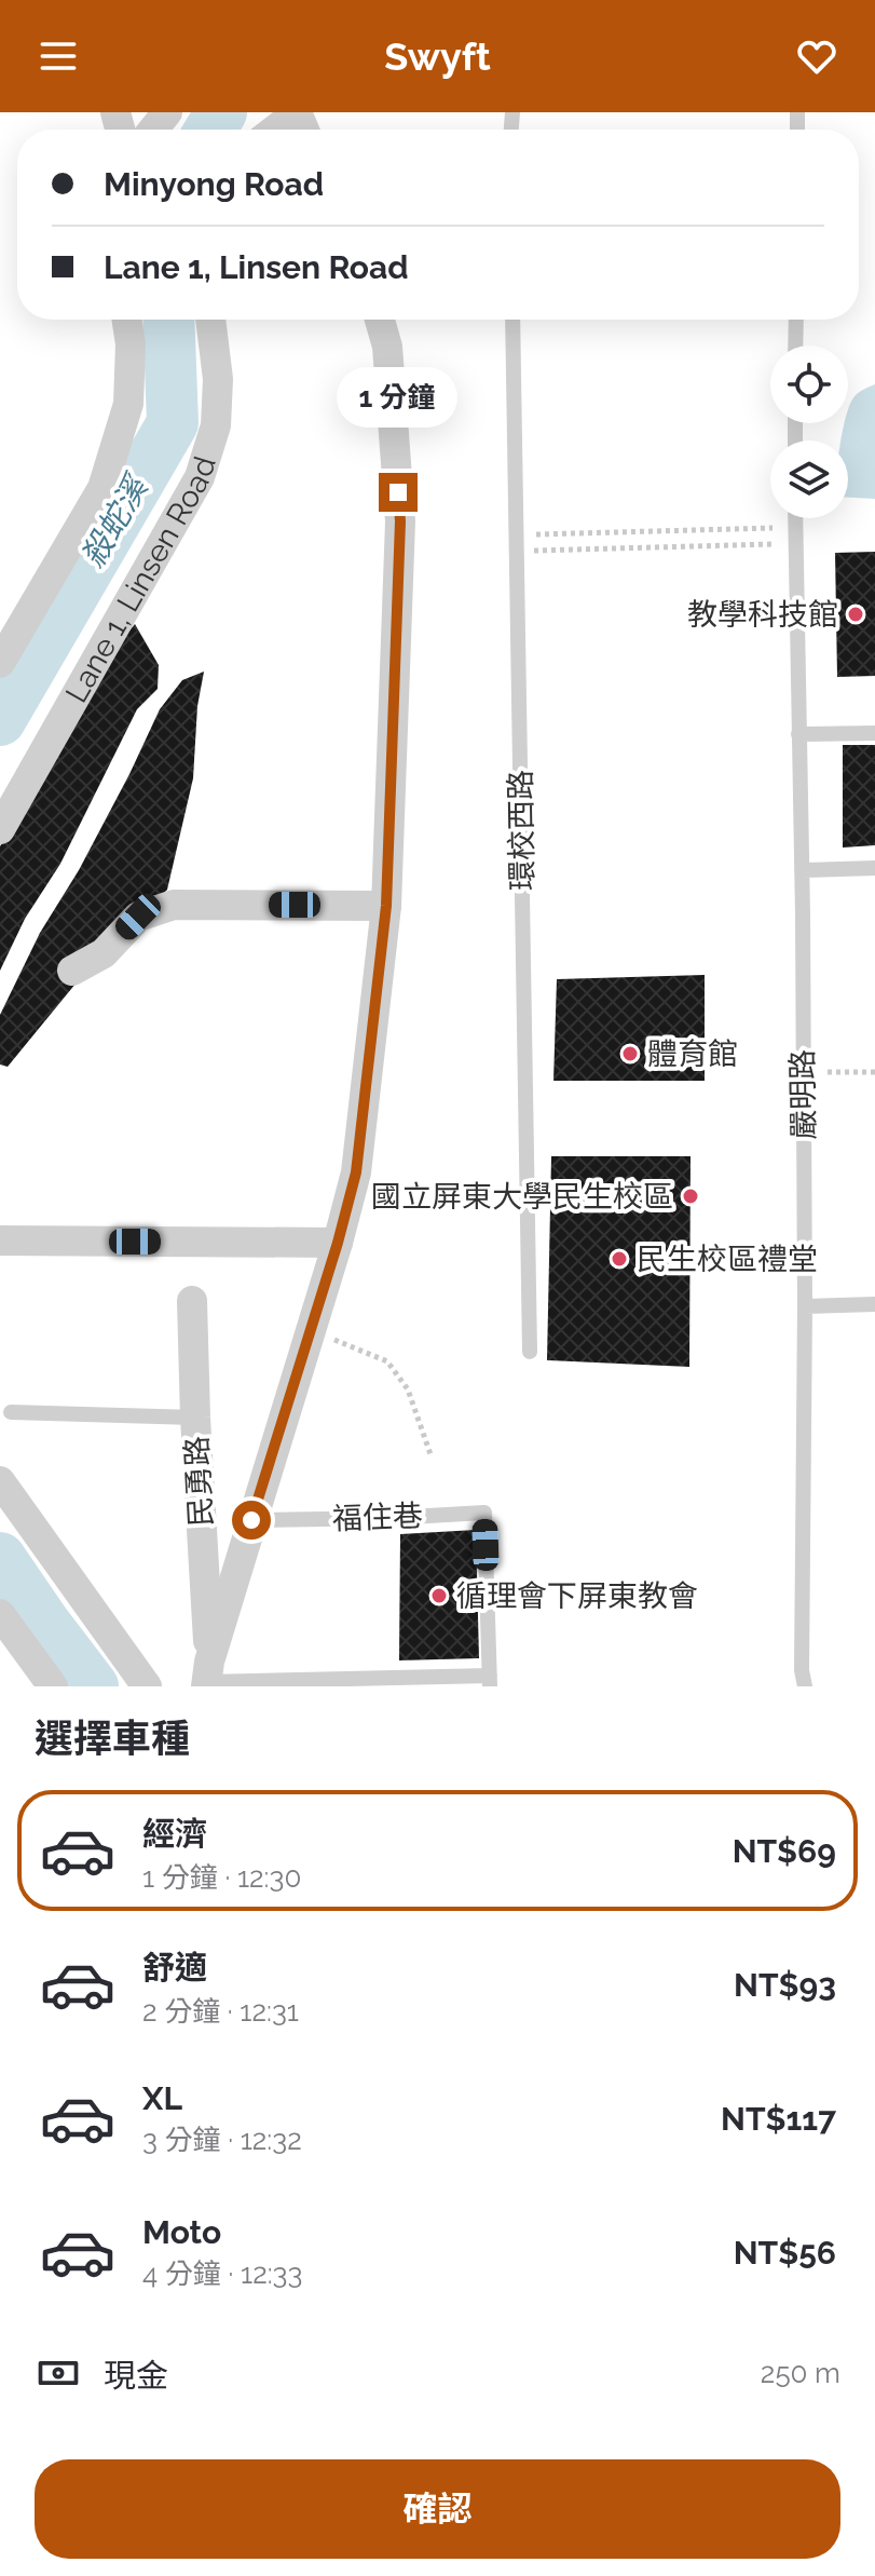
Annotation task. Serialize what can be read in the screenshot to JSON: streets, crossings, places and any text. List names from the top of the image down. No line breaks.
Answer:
{"streets":{"street":["Lane 1, Linsen Road","民勇路"],"lane":["環校西路","嚴明路","福住巷"]},"water":["殺蛇溪"],"places":["教學科技館","體育館","國立屏東大學民生校區","民生校區禮堂","循理會下屏東教會"],"page":{"header":"Swyft","banner":["Minyong Road","Lane 1, Linsen Road"],"bubble":"1 分鐘","heading":"選擇車種","list":[{"name":"經濟","note":"1 分鐘 · 12:30","value":"NT$69"},{"name":"舒適","note":"2 分鐘 · 12:31","value":"NT$93"},{"name":"XL","note":"3 分鐘 · 12:32","value":"NT$117"},{"name":"Moto","note":"4 分鐘 · 12:33","value":"NT$56"}],"pay":["現金","250 m"],"buttons":"確認"}}
